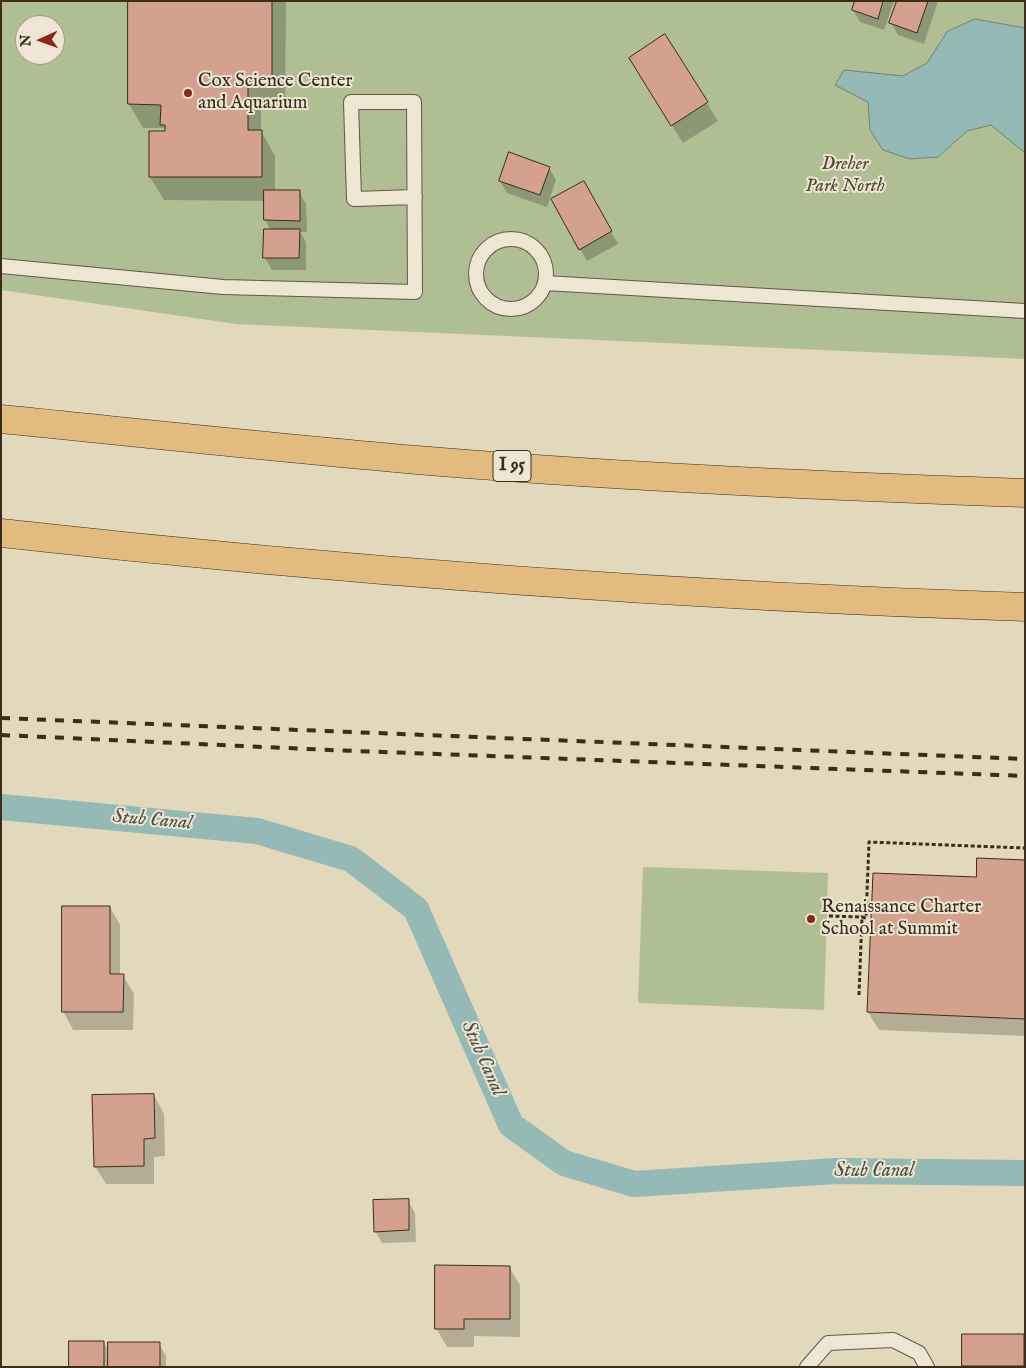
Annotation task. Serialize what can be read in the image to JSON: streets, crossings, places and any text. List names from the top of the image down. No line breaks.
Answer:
{"streets":{"highway":["I 95"]},"water":["Stub Canal"],"parks":["Dreher Park North"],"places":["Cox Science Center and Aquarium","Renaissance Charter School at Summit"],"north":"left"}
